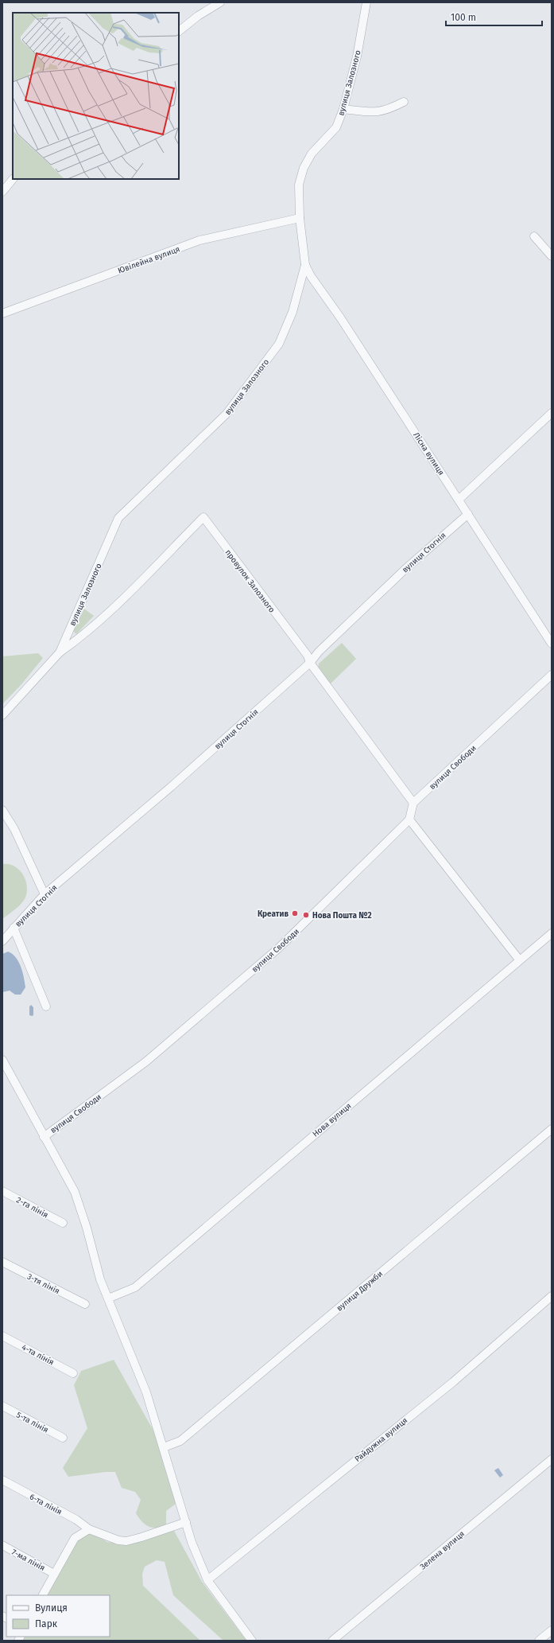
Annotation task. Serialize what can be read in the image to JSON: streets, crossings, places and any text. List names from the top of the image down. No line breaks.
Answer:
{"streets":{"street":["вулиця Залозного","Ювілейна вулиця","Лісна вулиця","вулиця Стогнія","провулок Залозного","вулиця Свободи","Нова вулиця","2-га лінія","3-тя лінія","вулиця Дружби","4-та лінія","5-та лінія","Райдужна вулиця","6-та лінія","Зелена вулиця","7-ма лінія"]},"crossings":[["вулиця Залозного","Ювілейна вулиця"],["вулиця Залозного","Лісна вулиця"],["вулиця Залозного","провулок Залозного"],["Лісна вулиця","вулиця Стогнія"],["вулиця Стогнія","провулок Залозного"],["провулок Залозного","вулиця Свободи"]],"places":["Креатив","Нова Пошта №2"],"legend":["Вулиця","Парк"],"scale_bar":"100 m"}
